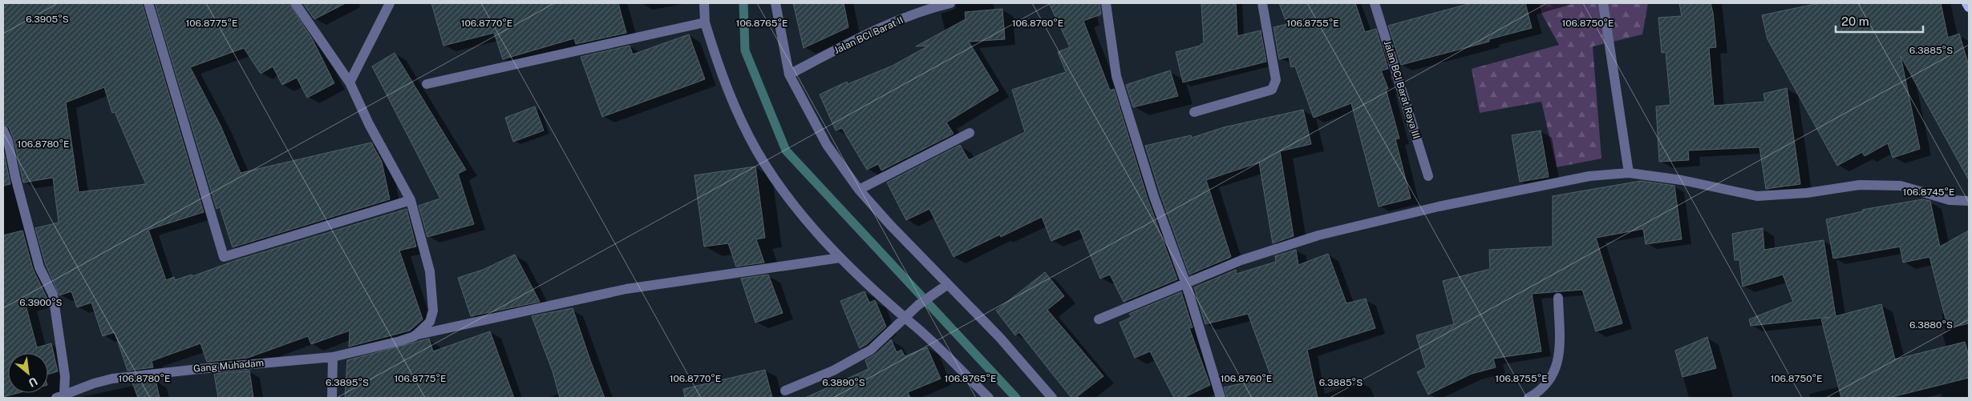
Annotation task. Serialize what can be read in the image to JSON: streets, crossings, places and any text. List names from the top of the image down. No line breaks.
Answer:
{"streets":{"street":["Jalan BCI Barat II","Jalan BCI Barat Raya III","Gang Muhadam"]},"scale_bar":"20 m","north":"bottom right","coordinates":["6.3905°S","106.8775°E","106.8770°E","106.8765°E","106.8760°E","106.8755°E","106.8750°E","6.3885°S","106.8780°E","106.8745°E","6.3900°S","6.3880°S","6.3895°S","6.3890°S"]}
